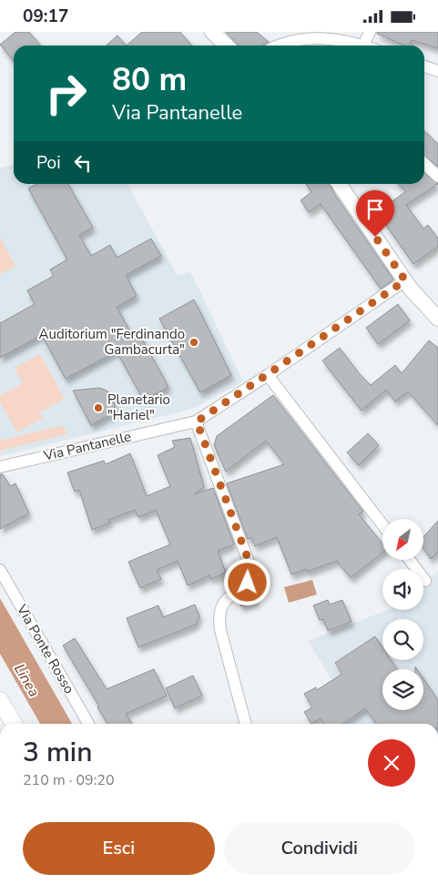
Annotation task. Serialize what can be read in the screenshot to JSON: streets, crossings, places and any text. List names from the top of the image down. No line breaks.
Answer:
{"streets":{"street":["Via Pantanelle","Via Ponte Rosso"]},"water":["Linea"],"places":["Auditorium \"Ferdinando Gambacurta\"","Planetario \"Hariel\""],"north":"bottom left","page":{"status":"09:17","turn":["80 m","Via Pantanelle"],"then":"Poi","heading":["3 min","210 m · 09:20"],"buttons":["Esci","Condividi"]}}
